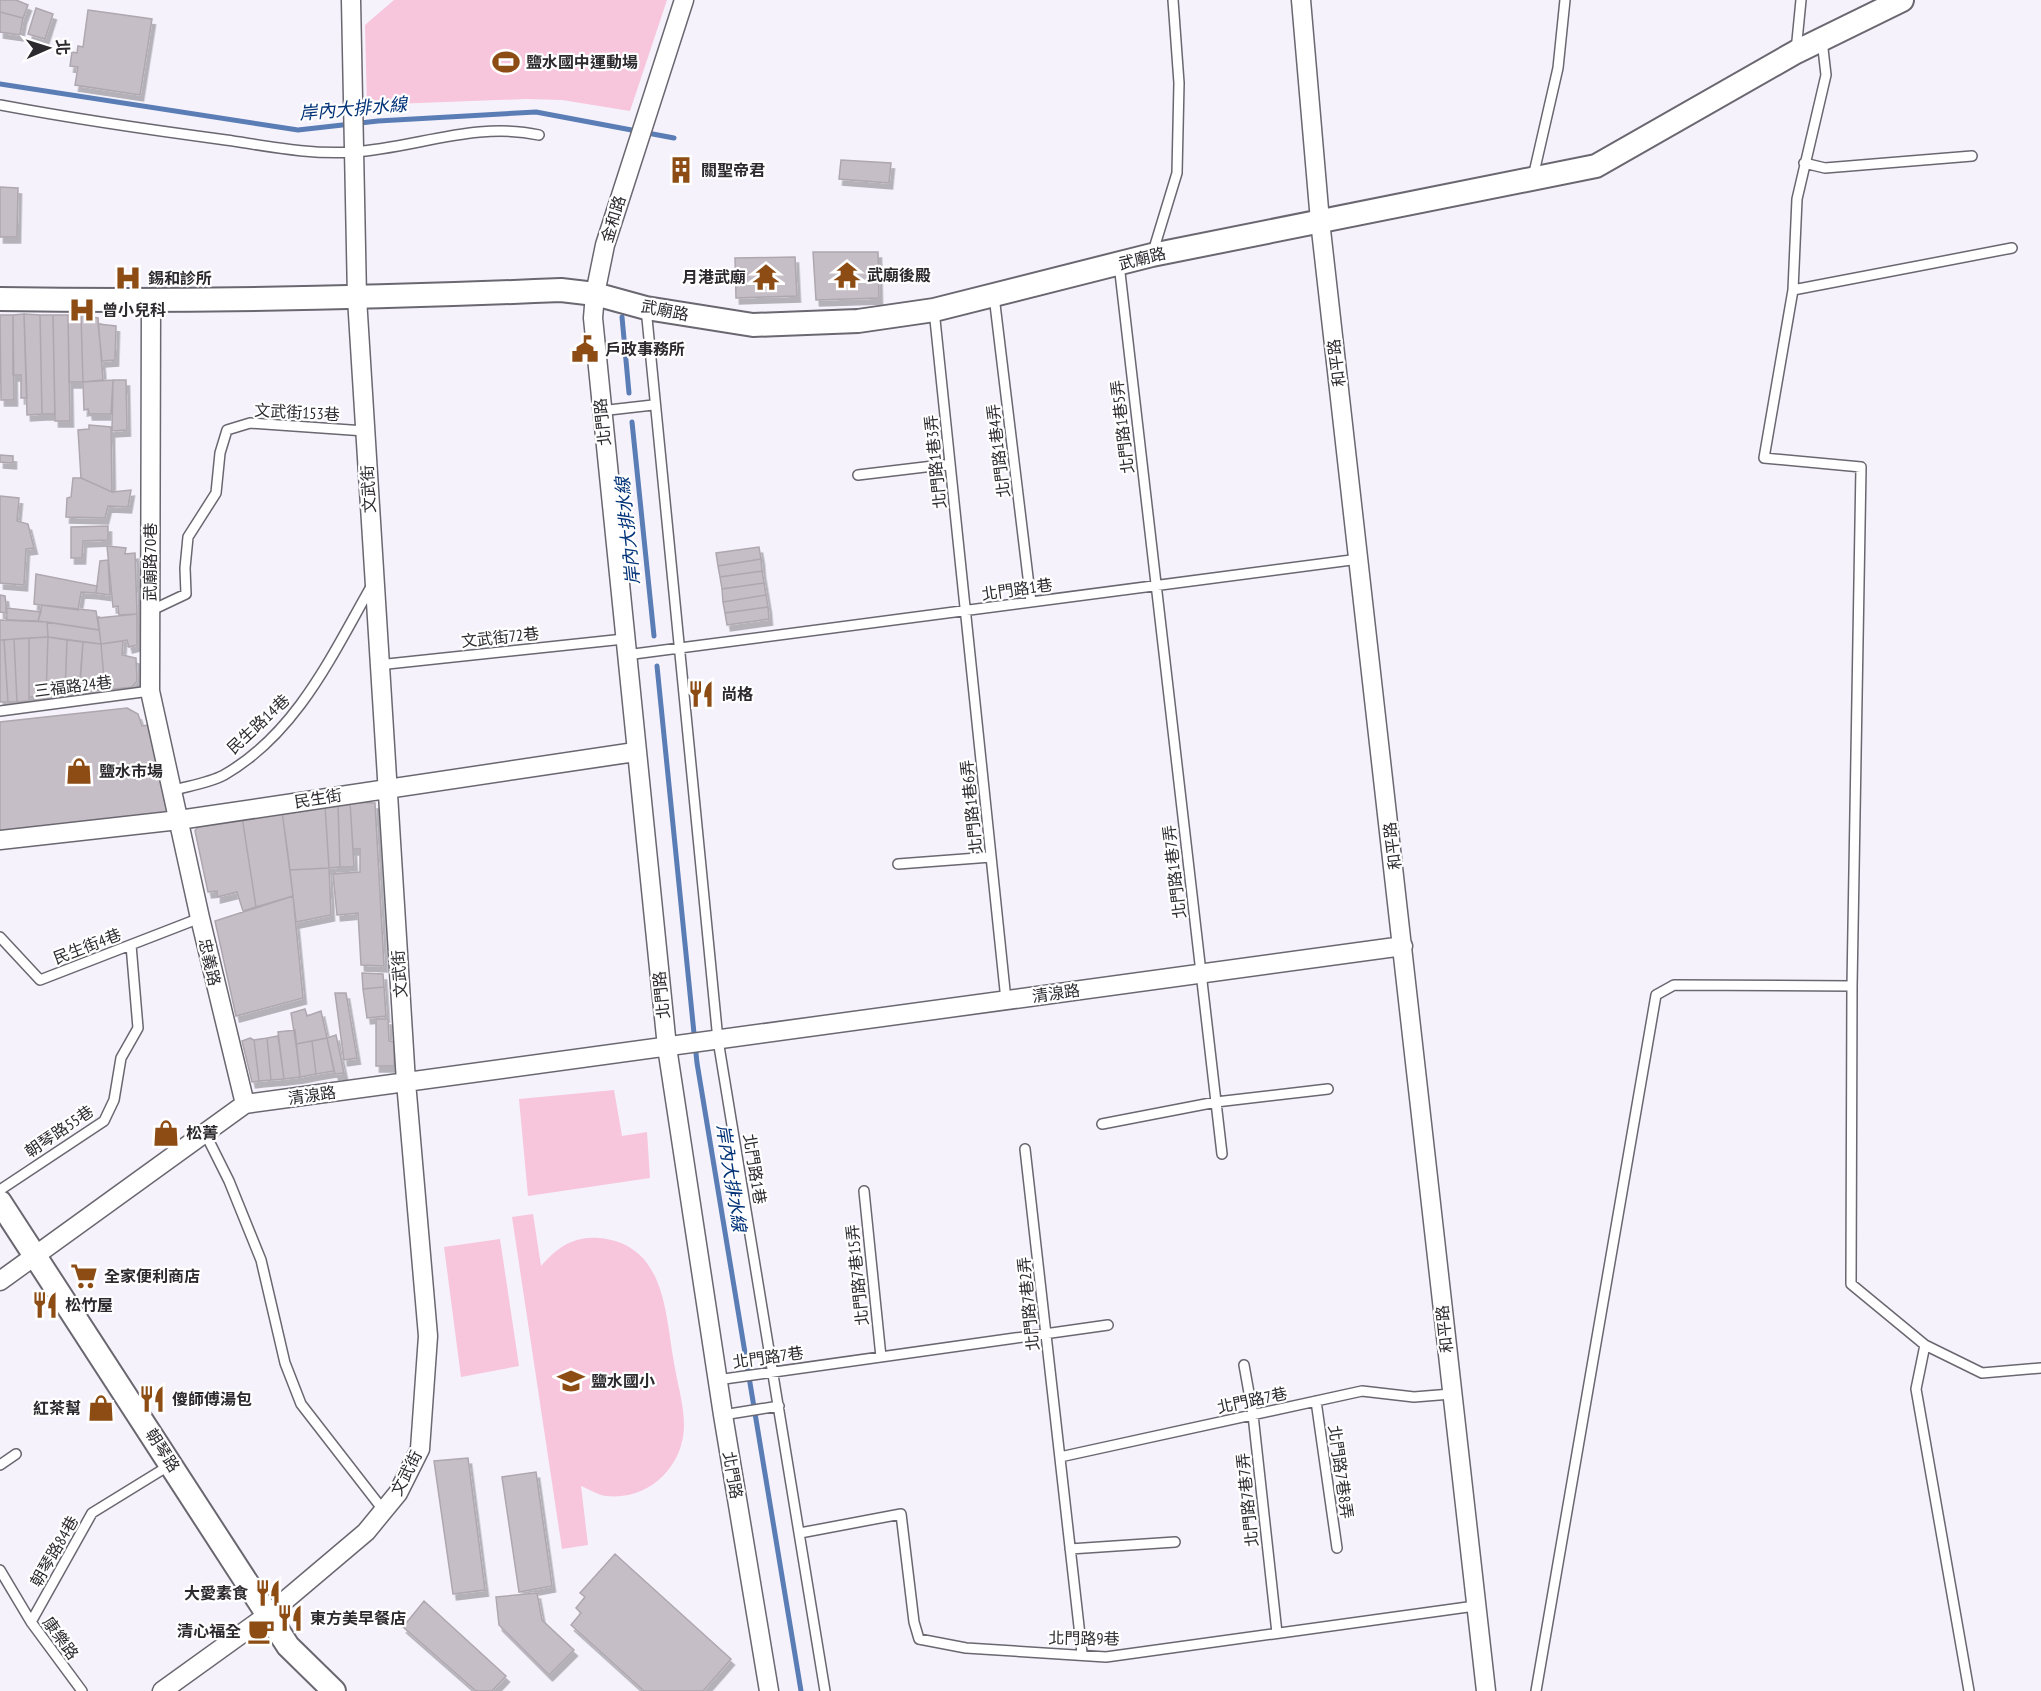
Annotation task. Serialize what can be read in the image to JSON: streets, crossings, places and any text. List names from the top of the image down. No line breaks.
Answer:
{"streets":{"street":["金和路","武廟路","和平路","北門路","文武街","武廟路70巷","民生街","忠義路","清湶路","朝琴路"],"lane":["文武街153巷","北門路1巷5弄","北門路1巷4弄","北門路1巷3弄","北門路1巷","文武街72巷","三福路24巷","民生路14巷","北門路1巷6弄","北門路1巷7弄","民生街4巷","朝琴路55巷","北門路7巷15弄","北門路7巷2弄","北門路7巷","北門路7巷8弄","北門路7巷7弄","朝琴路84巷","康樂路","北門路9巷"]},"crossings":[["金和路","武廟路"],["金和路","北門路"],["武廟路","和平路"],["武廟路","北門路"],["武廟路","北門路1巷5弄"],["武廟路","北門路1巷4弄"],["武廟路","北門路1巷3弄"],["武廟路","文武街"],["武廟路","武廟路70巷"],["武廟路","北門路1巷"],["和平路","北門路1巷"],["和平路","清湶路"],["和平路","北門路7巷"],["和平路","北門路9巷"],["文武街153巷","文武街"],["文武街153巷","武廟路70巷"],["北門路","北門路1巷"],["北門路","文武街72巷"],["北門路","民生街"],["北門路","清湶路"],["北門路","北門路7巷"],["北門路1巷5弄","北門路1巷"],["北門路1巷5弄","北門路1巷7弄"],["北門路1巷4弄","北門路1巷"],["北門路1巷3弄","北門路1巷"],["北門路1巷3弄","北門路1巷6弄"],["文武街","文武街72巷"],["文武街","民生路14巷"],["文武街","民生街"],["文武街","清湶路"],["文武街","朝琴路"],["武廟路70巷","三福路24巷"],["武廟路70巷","民生路14巷"],["武廟路70巷","民生街"],["武廟路70巷","忠義路"],["北門路1巷","文武街72巷"],["北門路1巷","北門路1巷6弄"],["北門路1巷","北門路1巷7弄"],["北門路1巷","清湶路"],["北門路1巷","北門路7巷"],["北門路1巷","北門路9巷"],["民生街","忠義路"],["北門路1巷6弄","清湶路"],["北門路1巷7弄","清湶路"],["民生街4巷","忠義路"],["民生街4巷","朝琴路55巷"],["忠義路","清湶路"],["清湶路","朝琴路"],["北門路7巷15弄","北門路7巷"],["北門路7巷2弄","北門路7巷"],["北門路7巷2弄","北門路9巷"],["北門路7巷","北門路7巷8弄"],["北門路7巷","北門路7巷7弄"],["朝琴路","朝琴路84巷"],["北門路7巷7弄","北門路9巷"],["朝琴路84巷","康樂路"]],"water":["岸內大排水線"],"places":{"sports":["鹽水國中運動場"],"building":["關聖帝君"],"temple":["武廟後殿","月港武廟"],"hospital":["錫和診所","曾小兒科"],"public building":["戶政事務所"],"restaurant":["尚格","松竹屋","傻師傅湯包","大愛素食","東方美早餐店"],"shop":["鹽水市場","松菁","紅茶幫"],"supermarket":["全家便利商店"],"school or university":["鹽水國小"],"cafe":["清心福全"]},"north":"right"}
